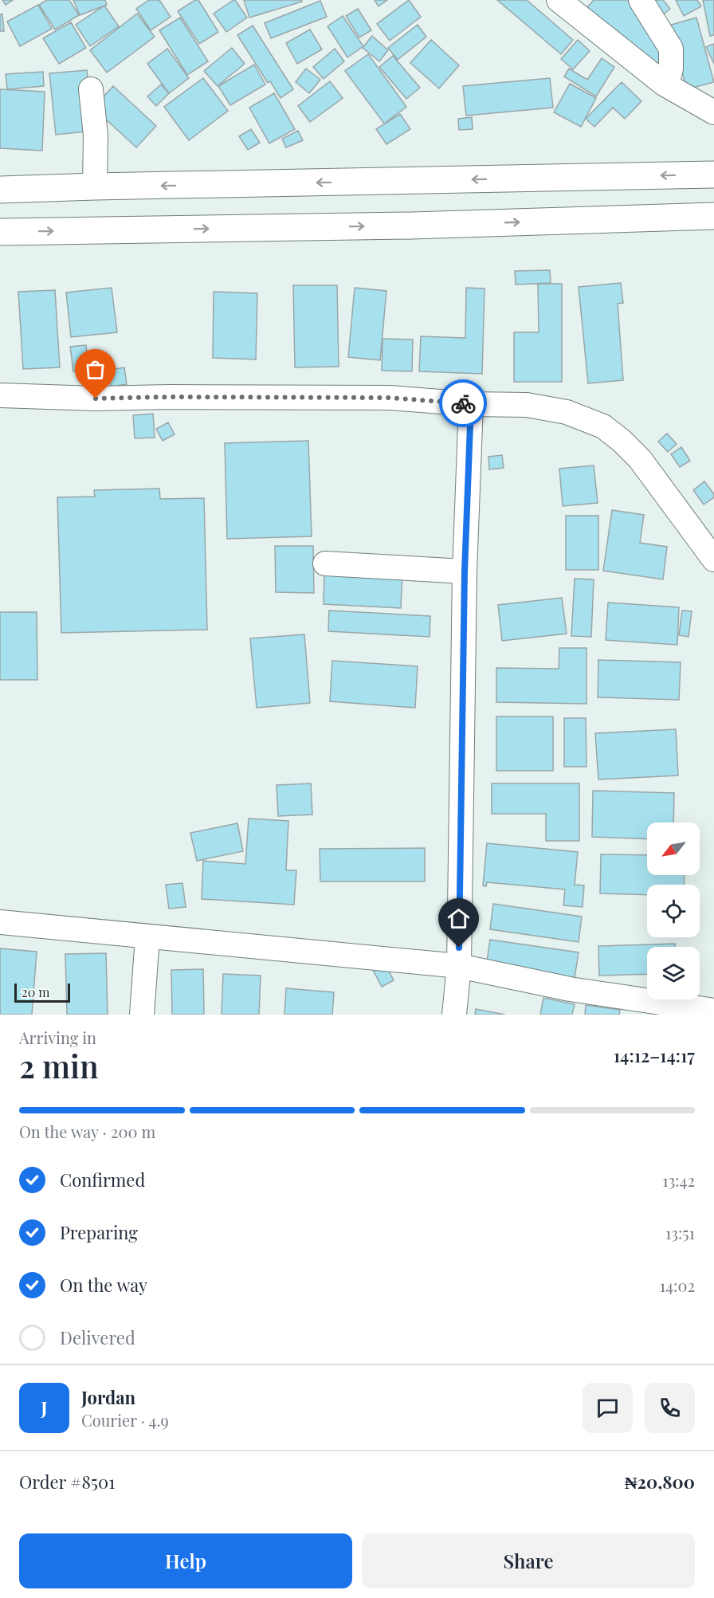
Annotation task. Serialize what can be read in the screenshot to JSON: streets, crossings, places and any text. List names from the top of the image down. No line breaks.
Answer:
{"scale_bar":"20 m","north":"bottom left","page":{"scale":"20 m","heading":["2 min","Arriving in","14:12–14:17"],"panel":["Jordan","Courier · 4.9","Order #8501","₦20,800"],"bar":"On the way · 200 m","list":[["Confirmed","13:42"],["Preparing","13:51"],["On the way","14:02"],"Delivered"],"round":"J","buttons":["Help","Share"]}}
